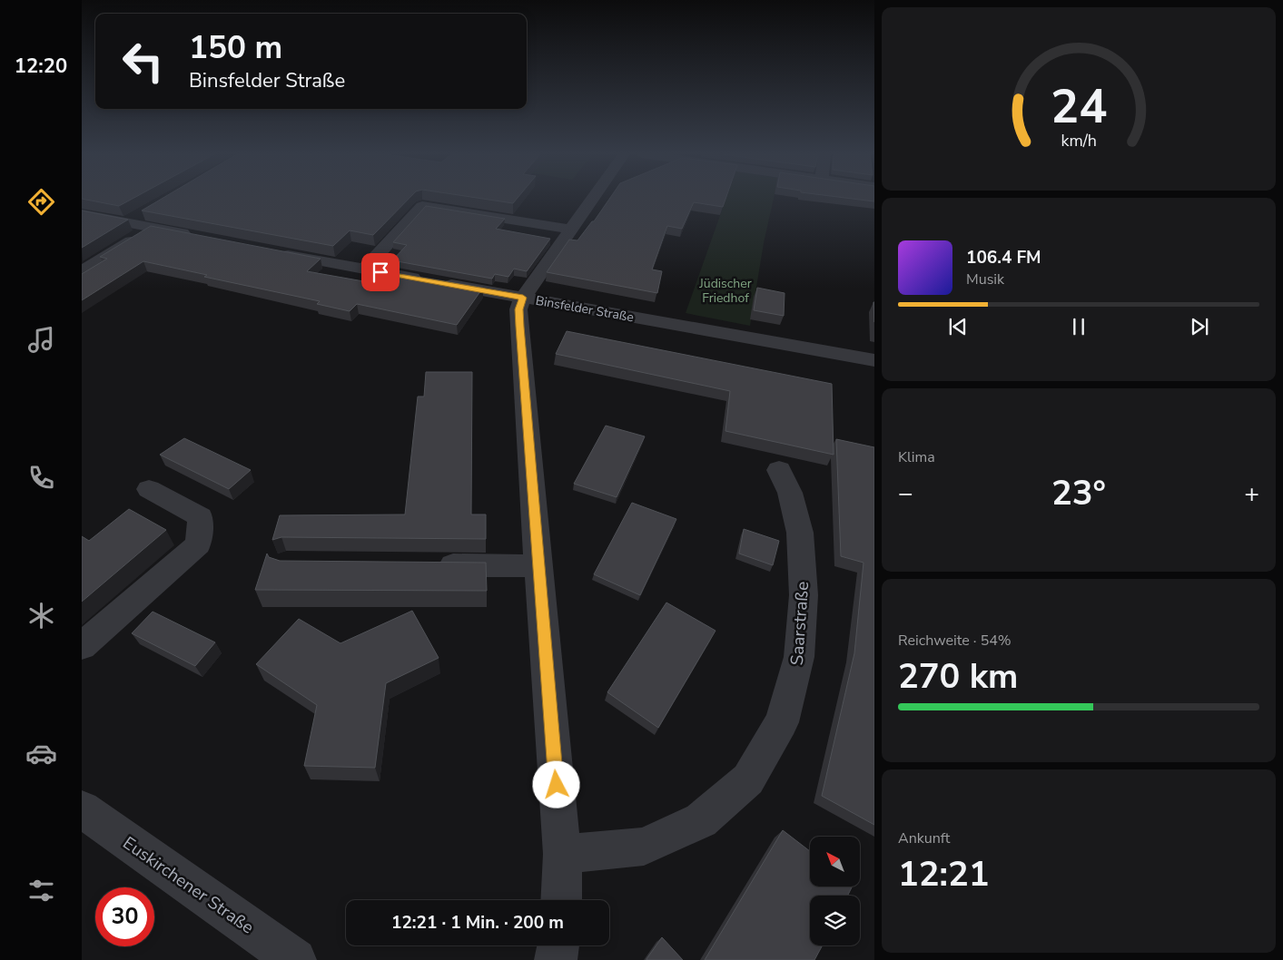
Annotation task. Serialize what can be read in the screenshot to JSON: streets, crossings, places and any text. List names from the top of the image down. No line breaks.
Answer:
{"streets":{"street":["Binsfelder Straße","Saarstraße","Euskirchener Straße"]},"parks":["Jüdischer Friedhof"],"north":"top left","page":{"tabs":"12:20","turn":["150 m","Binsfelder Straße"],"song":["106.4 FM","Musik"],"tile":["Klima",["Reichweite · 54%","270 km"],["Ankunft","12:21"]],"heat":["−","23°","+"],"limit":"30","trip":"12:21 · 1 Min. · 200 m","gauge":["24","km/h"]}}
